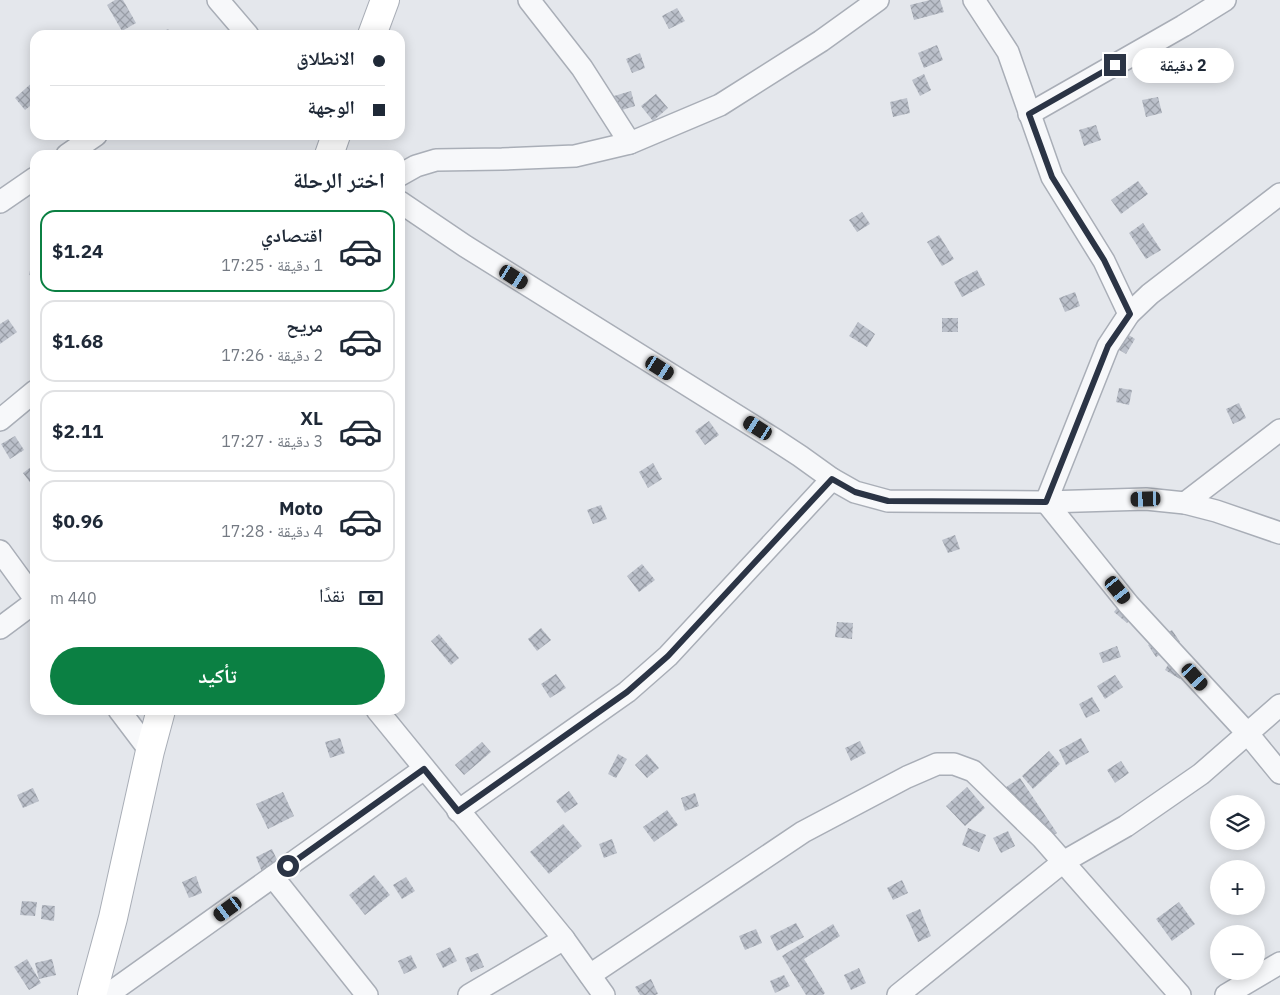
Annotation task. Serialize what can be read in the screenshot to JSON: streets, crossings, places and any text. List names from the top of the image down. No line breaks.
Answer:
{"page":{"banner":["الانطلاق","الوجهة"],"bubble":"2 دقيقة","heading":"اختر الرحلة","list":[{"name":"اقتصادي","note":"1 دقيقة · 17:25","value":"$1.24"},{"name":"مريح","note":"2 دقيقة · 17:26","value":"$1.68"},{"name":"XL","note":"3 دقيقة · 17:27","value":"$2.11"},{"name":"Moto","note":"4 دقيقة · 17:28","value":"$0.96"}],"pay":["نقدًا","440 m"],"buttons":"تأكيد","map_buttons":["+","−"]}}
